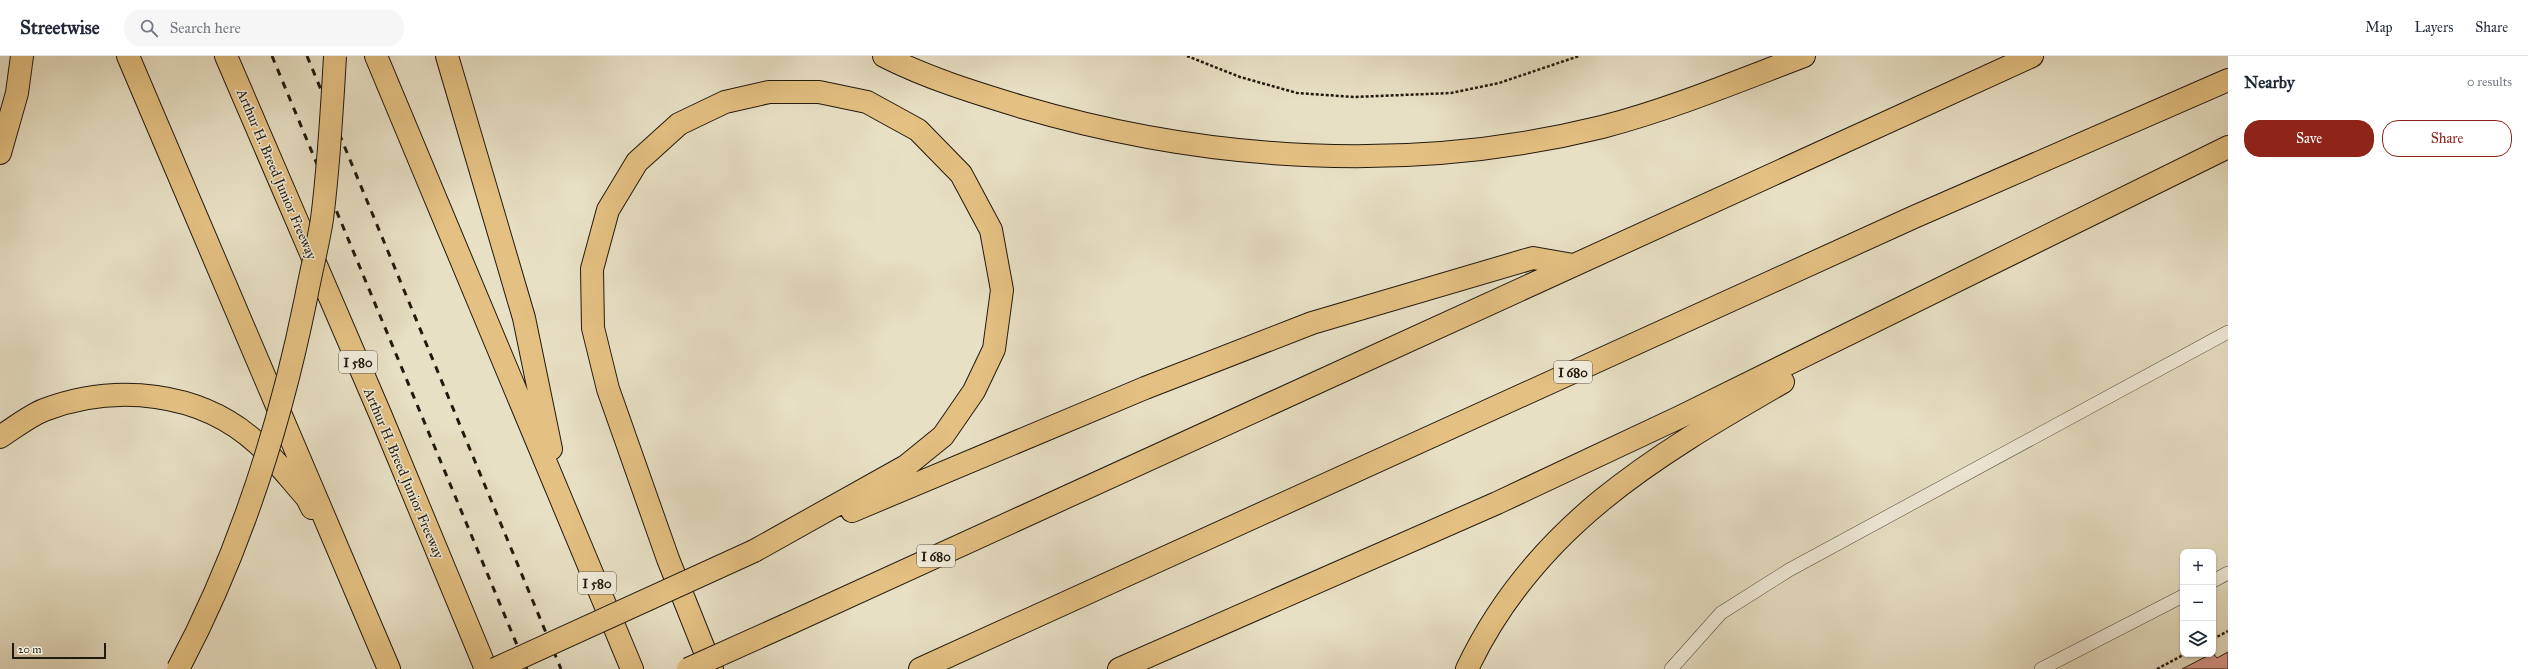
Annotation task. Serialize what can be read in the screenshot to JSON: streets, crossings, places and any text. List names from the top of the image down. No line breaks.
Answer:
{"streets":{"highway":["Arthur H. Breed Junior Freeway","I 580","I 680"]},"scale_bar":"20 m","page":{"header":"Streetwise","search":"Search here","nav":["Map","Layers","Share"],"heading":["Nearby","0 results"],"buttons":["Save","Share"],"map_buttons":["+","−"],"scale":"20 m"}}
